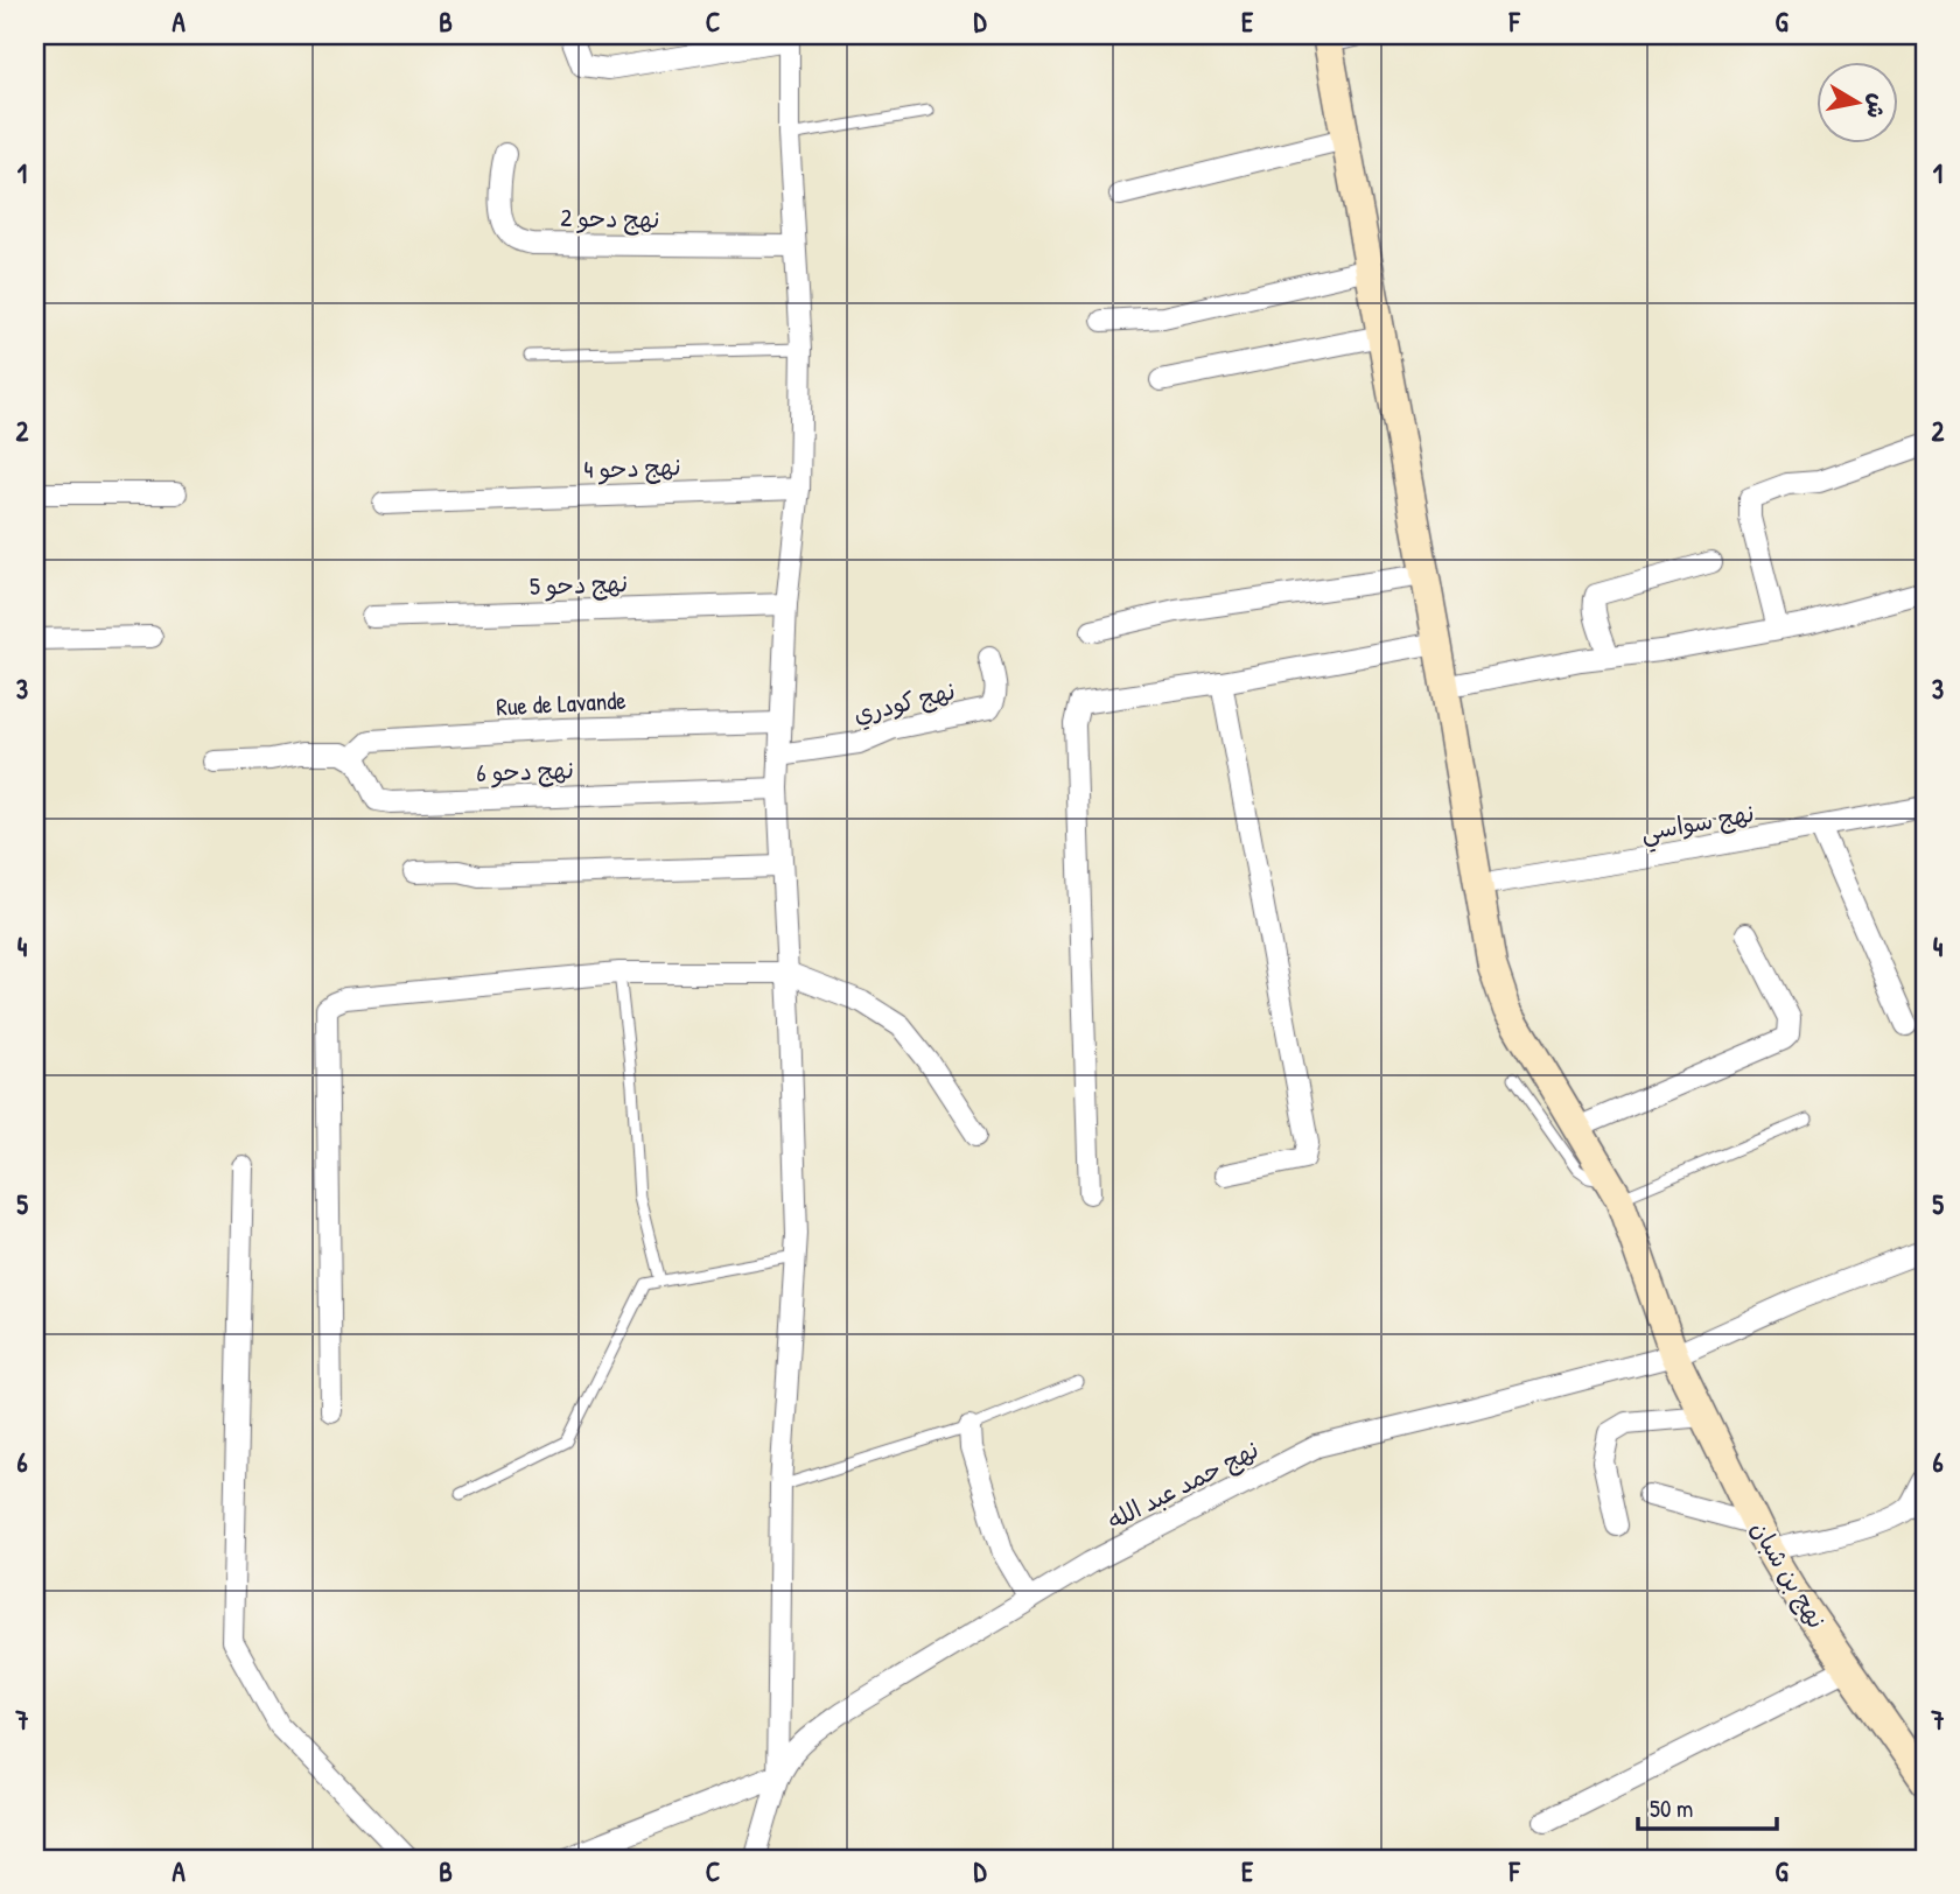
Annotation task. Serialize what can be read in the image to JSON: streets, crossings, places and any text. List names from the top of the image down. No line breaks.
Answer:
{"streets":{"street":["نهج دحو 2","نهج دحو 4","نهج دحو 5","نهج كودري","Rue de Lavande","نهج دحو 6","نهج سواسي","نهج حمد عبد الله","نهج بن شبان"]},"crossings":[["Rue de Lavande","نهج دحو 6"],["نهج سواسي","نهج بن شبان"],["نهج حمد عبد الله","نهج بن شبان"]],"scale_bar":"50 m","north":"right","grid":{"columns":["A","B","C","D","E","F","G"],"rows":["1","2","3","4","5","6","7"]}}
